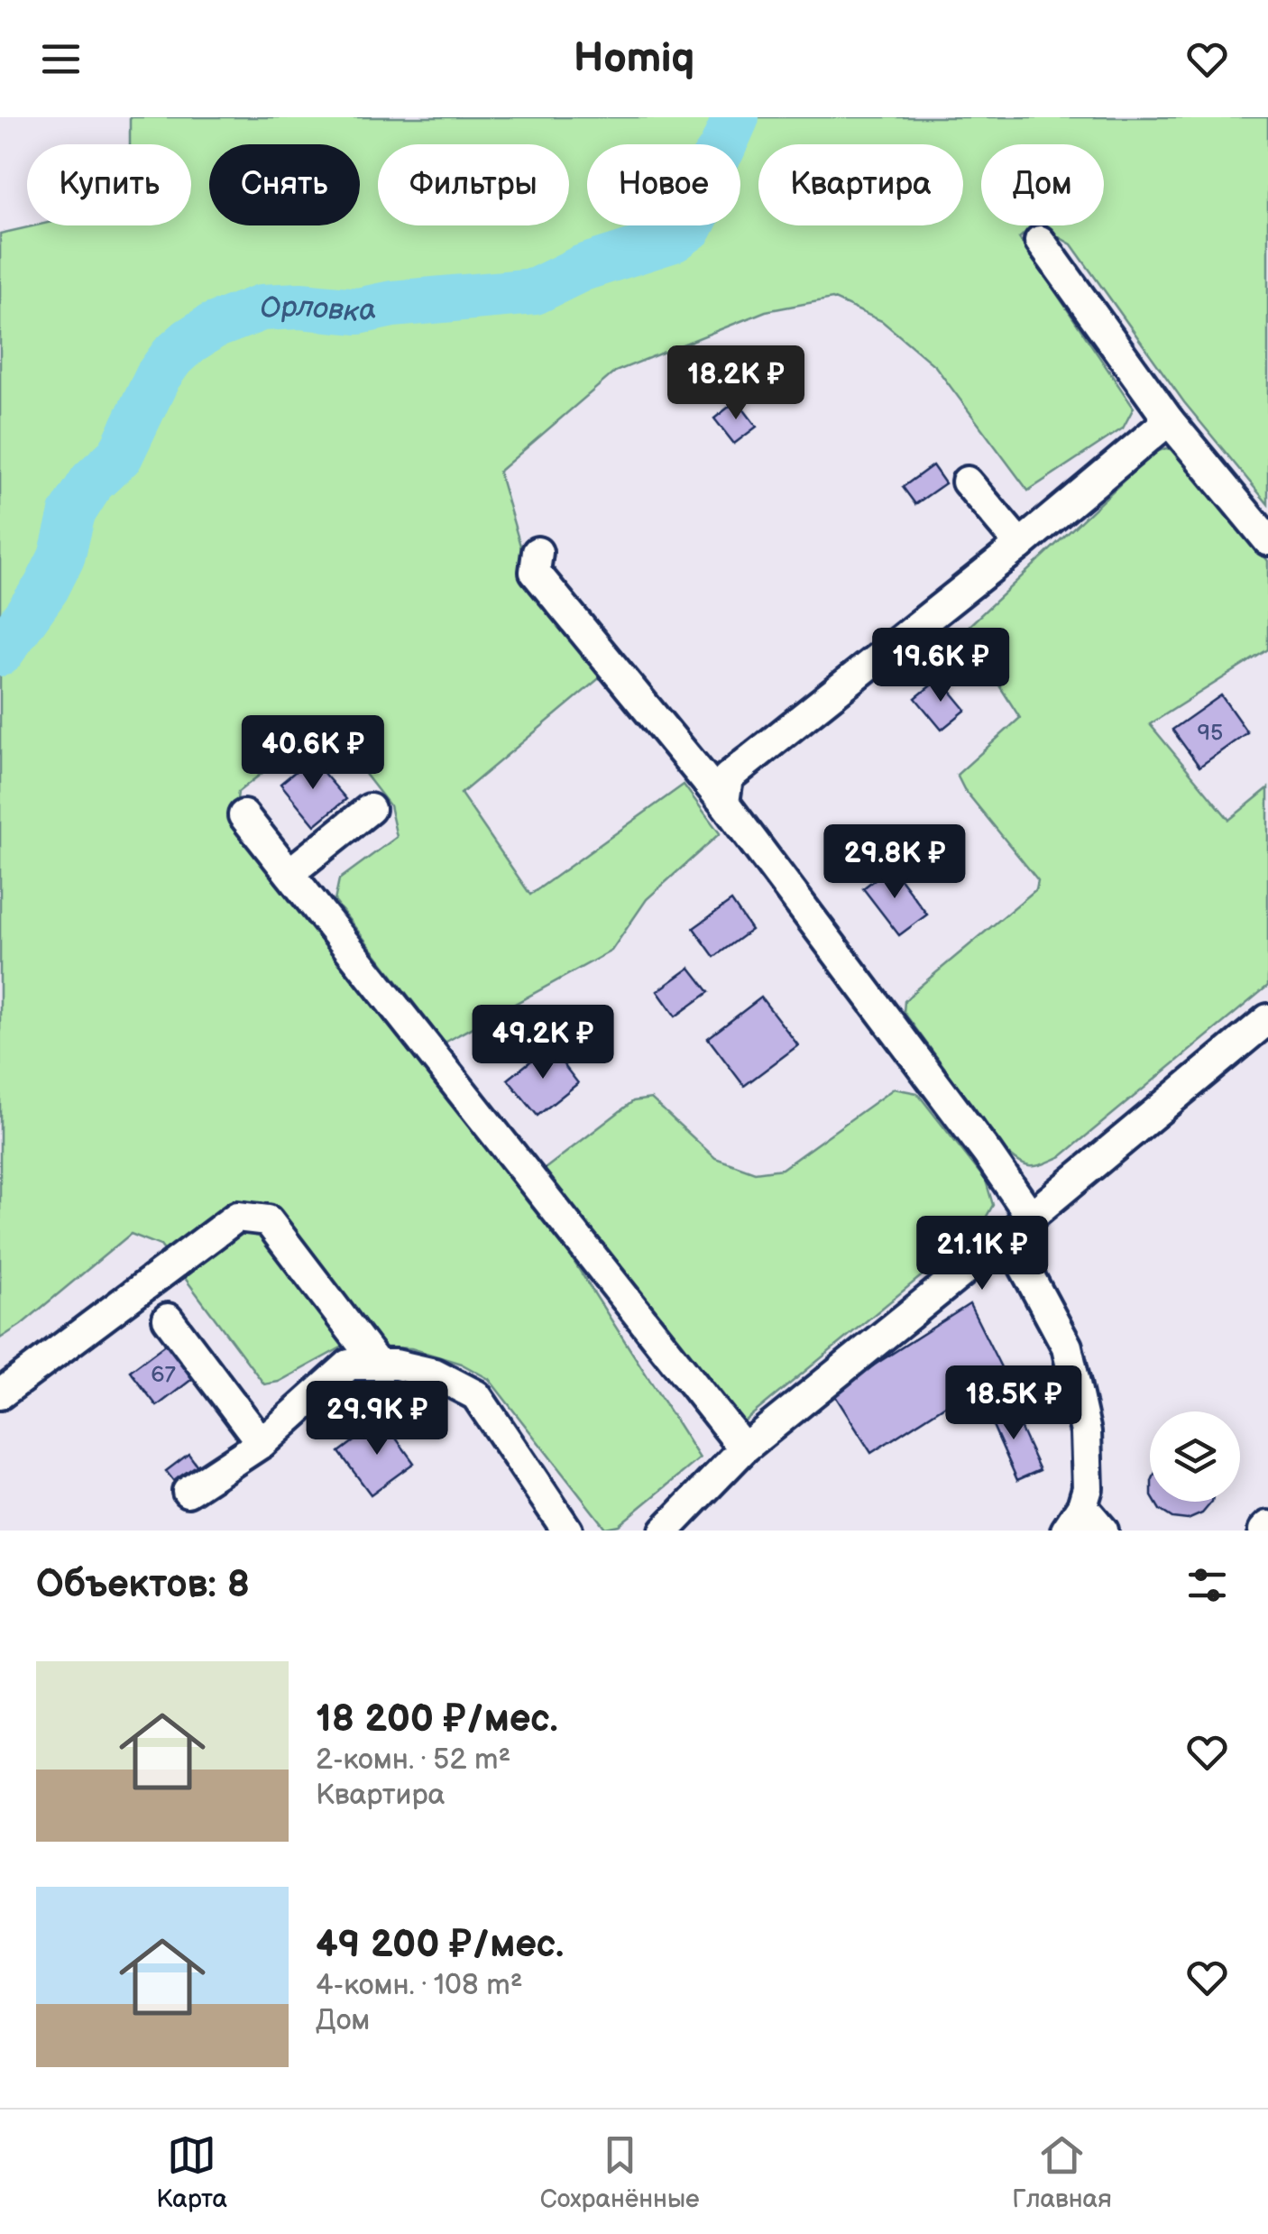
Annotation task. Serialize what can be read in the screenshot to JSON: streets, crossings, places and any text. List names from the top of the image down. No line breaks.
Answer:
{"water":["Орловка"],"house_numbers":["95","67"],"page":{"header":"Homiq","chip":["Купить","Снять","Фильтры","Новое","Квартира","Дом"],"price":["18.2K ₽","19.6K ₽","40.6K ₽","29.8K ₽","49.2K ₽","21.1K ₽","18.5K ₽","29.9K ₽"],"heading":"Объектов: 8","list":[{"name":"18 200 ₽/мес.","note":"2-комн. · 52 m² · Квартира"},{"name":"49 200 ₽/мес.","note":"4-комн. · 108 m² · Дом"}],"tabs":["Карта","Сохранённые","Главная"]}}
